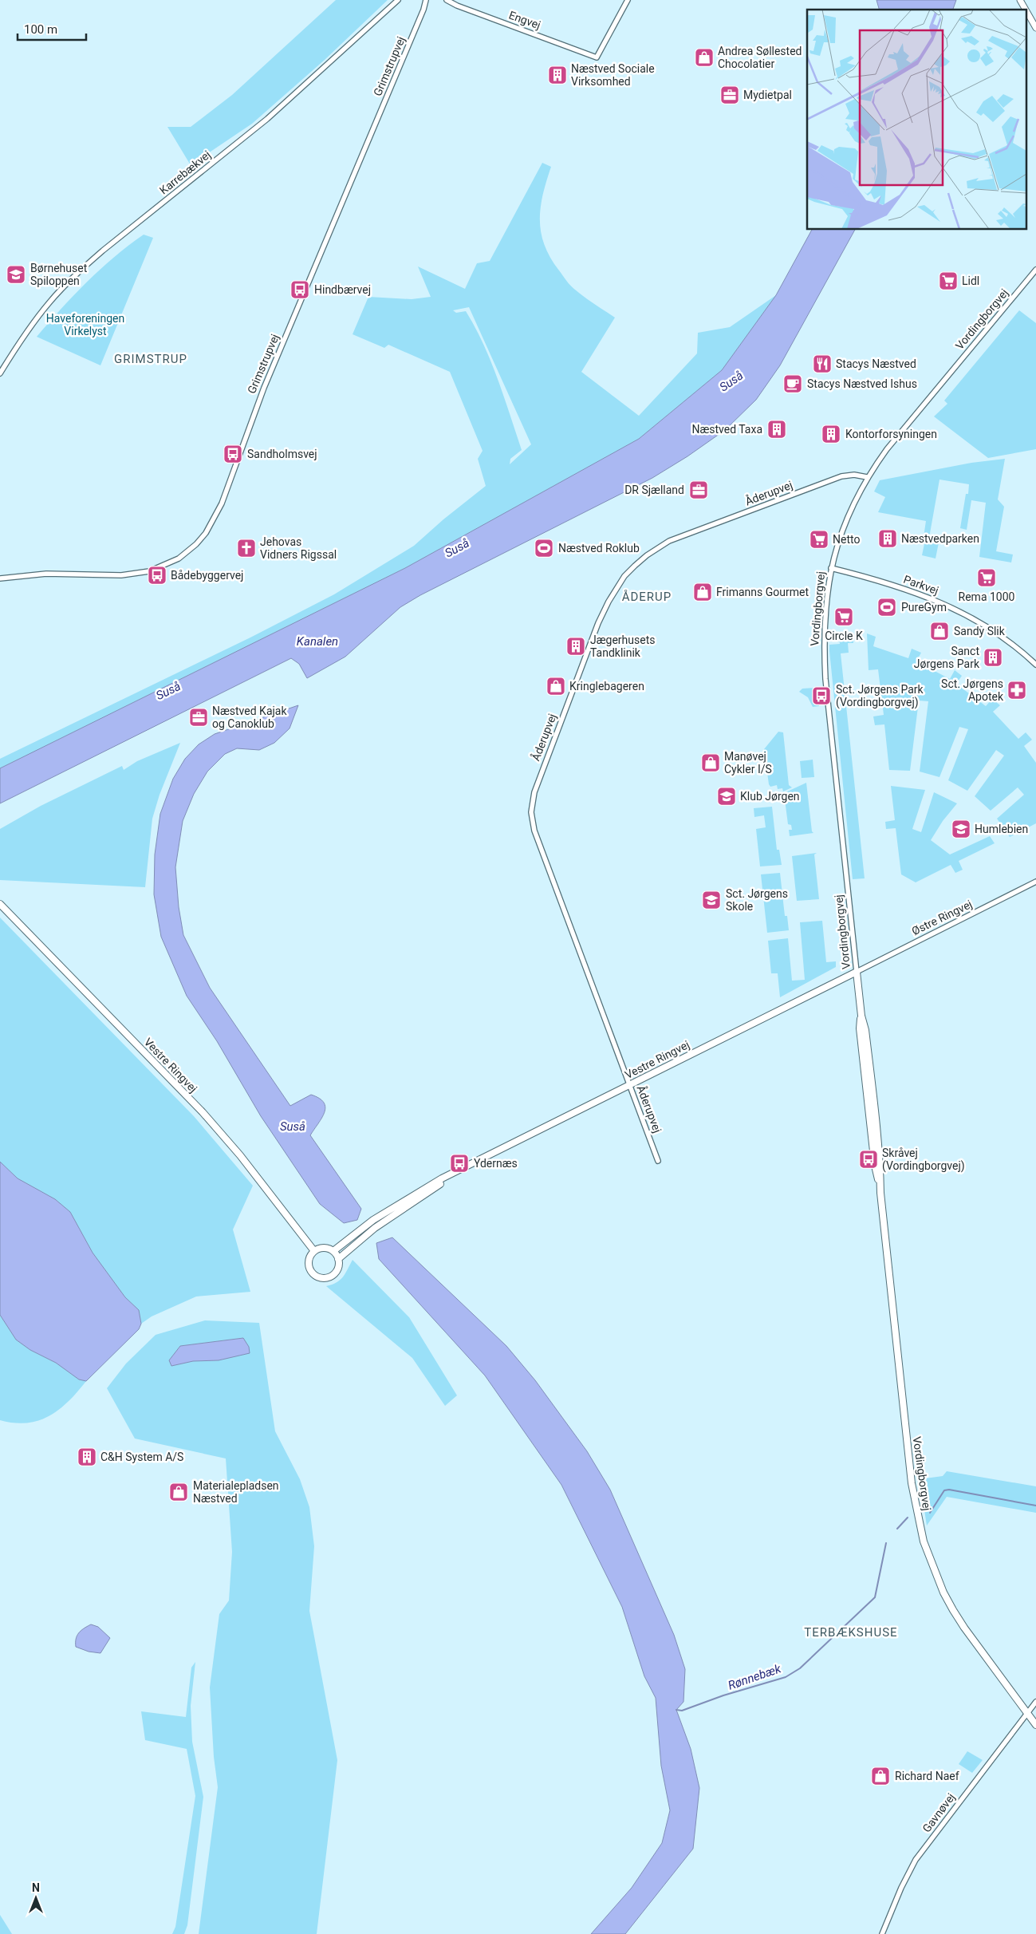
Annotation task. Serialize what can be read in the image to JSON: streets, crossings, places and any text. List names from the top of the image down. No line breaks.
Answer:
{"streets":{"main road":["Vordingborgvej","Vestre Ringvej"],"street":["Engvej","Grimstrupvej","Karrebækvej","Åderupvej","Parkvej","Østre Ringvej","Gavnøvej"]},"crossings":[["Vordingborgvej","Åderupvej"],["Vordingborgvej","Parkvej"],["Vordingborgvej","Østre Ringvej"],["Vordingborgvej","Vestre Ringvej"],["Vordingborgvej","Gavnøvej"],["Åderupvej","Vestre Ringvej"],["Østre Ringvej","Vestre Ringvej"]],"districts":["GRIMSTRUP","ÅDERUP","TERBÆKSHUSE"],"water":["Suså","Kanalen","Rønnebæk"],"parks":["Haveforeningen Virkelyst"],"places":{"shop":["Andrea Søllested Chocolatier","Frimanns Gourmet","Sandy Slik","Kringlebageren","Manøvej Cykler I/S","Materialepladsen Næstved","Richard Naef"],"building":["Næstved Sociale Virksomhed","Næstved Taxa","Kontorforsyningen","Næstvedparken","Jægerhusets Tandklinik","Sanct Jørgens Park","C&H System A/S"],"office":["Mydietpal","DR Sjælland","Næstved Kajak og Canoklub"],"school or university":["Børnehuset Spiloppen","Klub Jørgen","Humlebien","Sct. Jørgens Skole"],"supermarket":["Lidl","Netto","Rema 1000","Circle K"],"bus stop":["Hindbærvej","Sandholmsvej","Bådebyggervej","Sct. Jørgens Park (Vordingborgvej)","Skråvej (Vordingborgvej)","Ydernæs"],"restaurant":["Stacys Næstved"],"cafe":["Stacys Næstved Ishus"],"church":["Jehovas Vidners Rigssal"],"sports":["Næstved Roklub","PureGym"],"pharmacy":["Sct. Jørgens Apotek"]},"scale_bar":"100 m","north":"top"}
